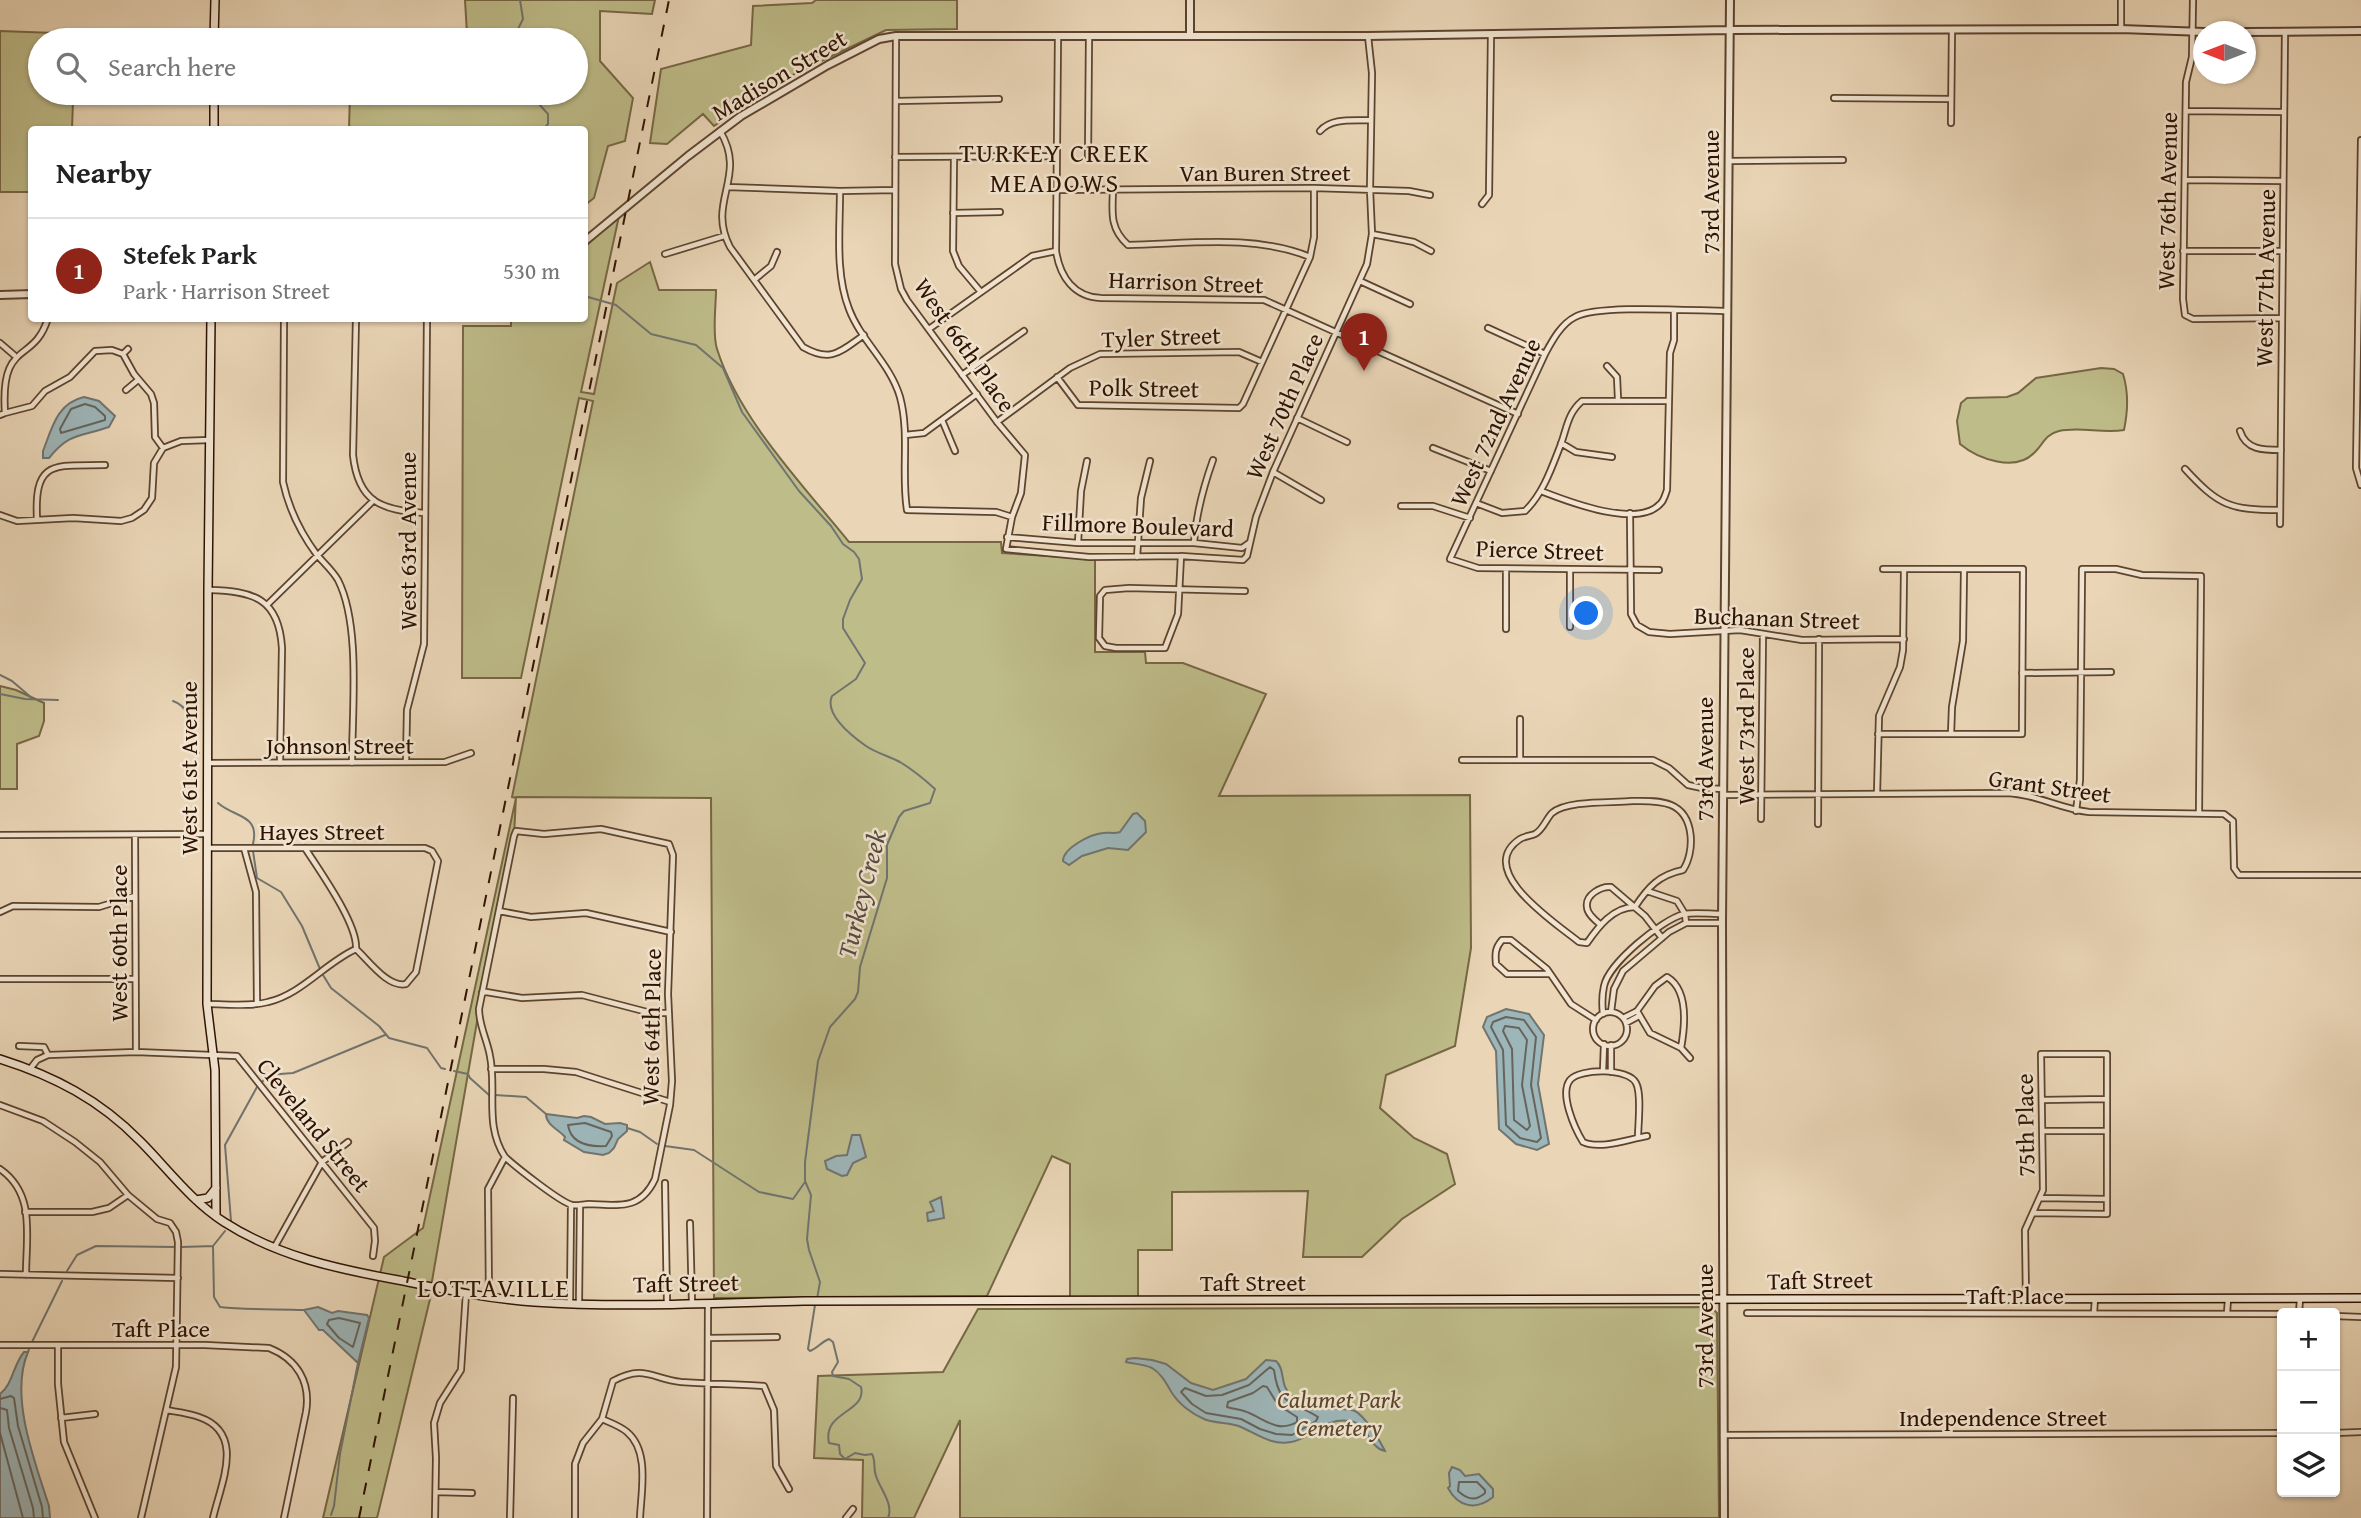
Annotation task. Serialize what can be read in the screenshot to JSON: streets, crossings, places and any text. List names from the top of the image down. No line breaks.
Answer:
{"streets":{"main road":["West 61st Avenue","Taft Street"],"street":["Madison Street","Van Buren Street","73rd Avenue","West 76th Avenue","West 77th Avenue","Harrison Street","Tyler Street","West 66th Place","Polk Street","West 70th Place","West 72nd Avenue","Fillmore Boulevard","West 63rd Avenue","Pierce Street","Buchanan Street","West 73rd Place","Johnson Street","Grant Street","Hayes Street","West 60th Place","West 64th Place","Cleveland Street","75th Place","Taft Place","Independence Street"]},"crossings":[["Madison Street","73rd Avenue"],["Madison Street","West 76th Avenue"],["Madison Street","West 66th Place"],["Madison Street","West 70th Place"],["Van Buren Street","West 70th Place"],["73rd Avenue","Buchanan Street"],["73rd Avenue","Grant Street"],["73rd Avenue","Taft Street"],["73rd Avenue","Independence Street"],["West 76th Avenue","West 77th Avenue"],["Harrison Street","West 70th Place"],["Harrison Street","West 72nd Avenue"],["Tyler Street","West 66th Place"],["Tyler Street","Polk Street"],["West 66th Place","Fillmore Boulevard"],["West 70th Place","Fillmore Boulevard"],["West 72nd Avenue","Pierce Street"],["West 63rd Avenue","Johnson Street"],["Pierce Street","Buchanan Street"],["Buchanan Street","West 73rd Place"],["West 73rd Place","Grant Street"],["Johnson Street","West 61st Avenue"],["West 61st Avenue","Hayes Street"],["West 61st Avenue","Cleveland Street"],["West 61st Avenue","Taft Street"],["West 60th Place","Cleveland Street"],["75th Place","Taft Street"]],"districts":["TURKEY CREEK MEADOWS","LOTTAVILLE"],"water":["Turkey Creek"],"parks":["Calumet Park Cemetery"],"north":"left","page":{"search":"Search here","heading":"Nearby","list":[{"mark":"1","name":"Stefek Park","note":"Park · Harrison Street","value":"530 m"}],"pins":"1","map_buttons":["+","−"]}}
